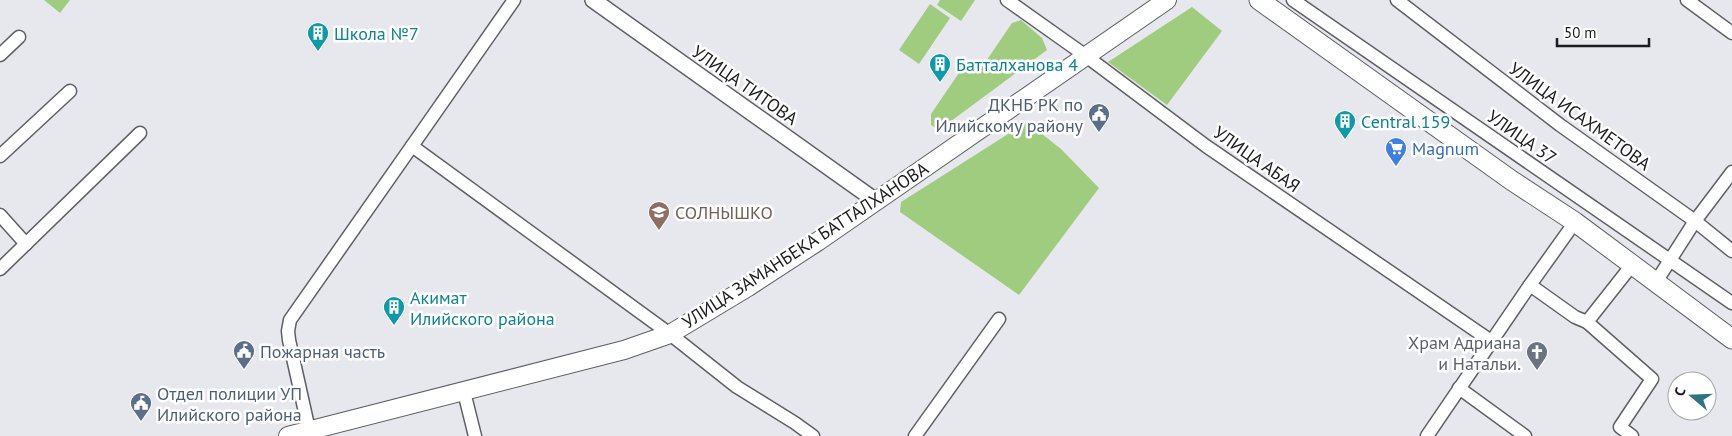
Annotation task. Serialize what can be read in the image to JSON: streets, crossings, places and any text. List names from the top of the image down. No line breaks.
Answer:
{"streets":{"main road":["УЛИЦА ЗАМАНБЕКА БАТТАЛХАНОВА"],"street":["УЛИЦА ТИТОВА","УЛИЦА ИСАХМЕТОВА","УЛИЦА 37","УЛИЦА АБАЯ"]},"crossings":[["УЛИЦА ТИТОВА","УЛИЦА ЗАМАНБЕКА БАТТАЛХАНОВА"],["УЛИЦА АБАЯ","УЛИЦА ЗАМАНБЕКА БАТТАЛХАНОВА"]],"places":{"building":["Школа №7","Батталханова 4","Central 159","Акимат Илийского района"],"public building":["ДКНБ РК по Илийскому району","Пожарная часть","Отдел полиции УП Илийского района"],"supermarket":["Magnum"],"school or university":["СОЛНЫШКО"],"church":["Храм Адриана и Натальи."]},"scale_bar":"50 m","north":"left"}
